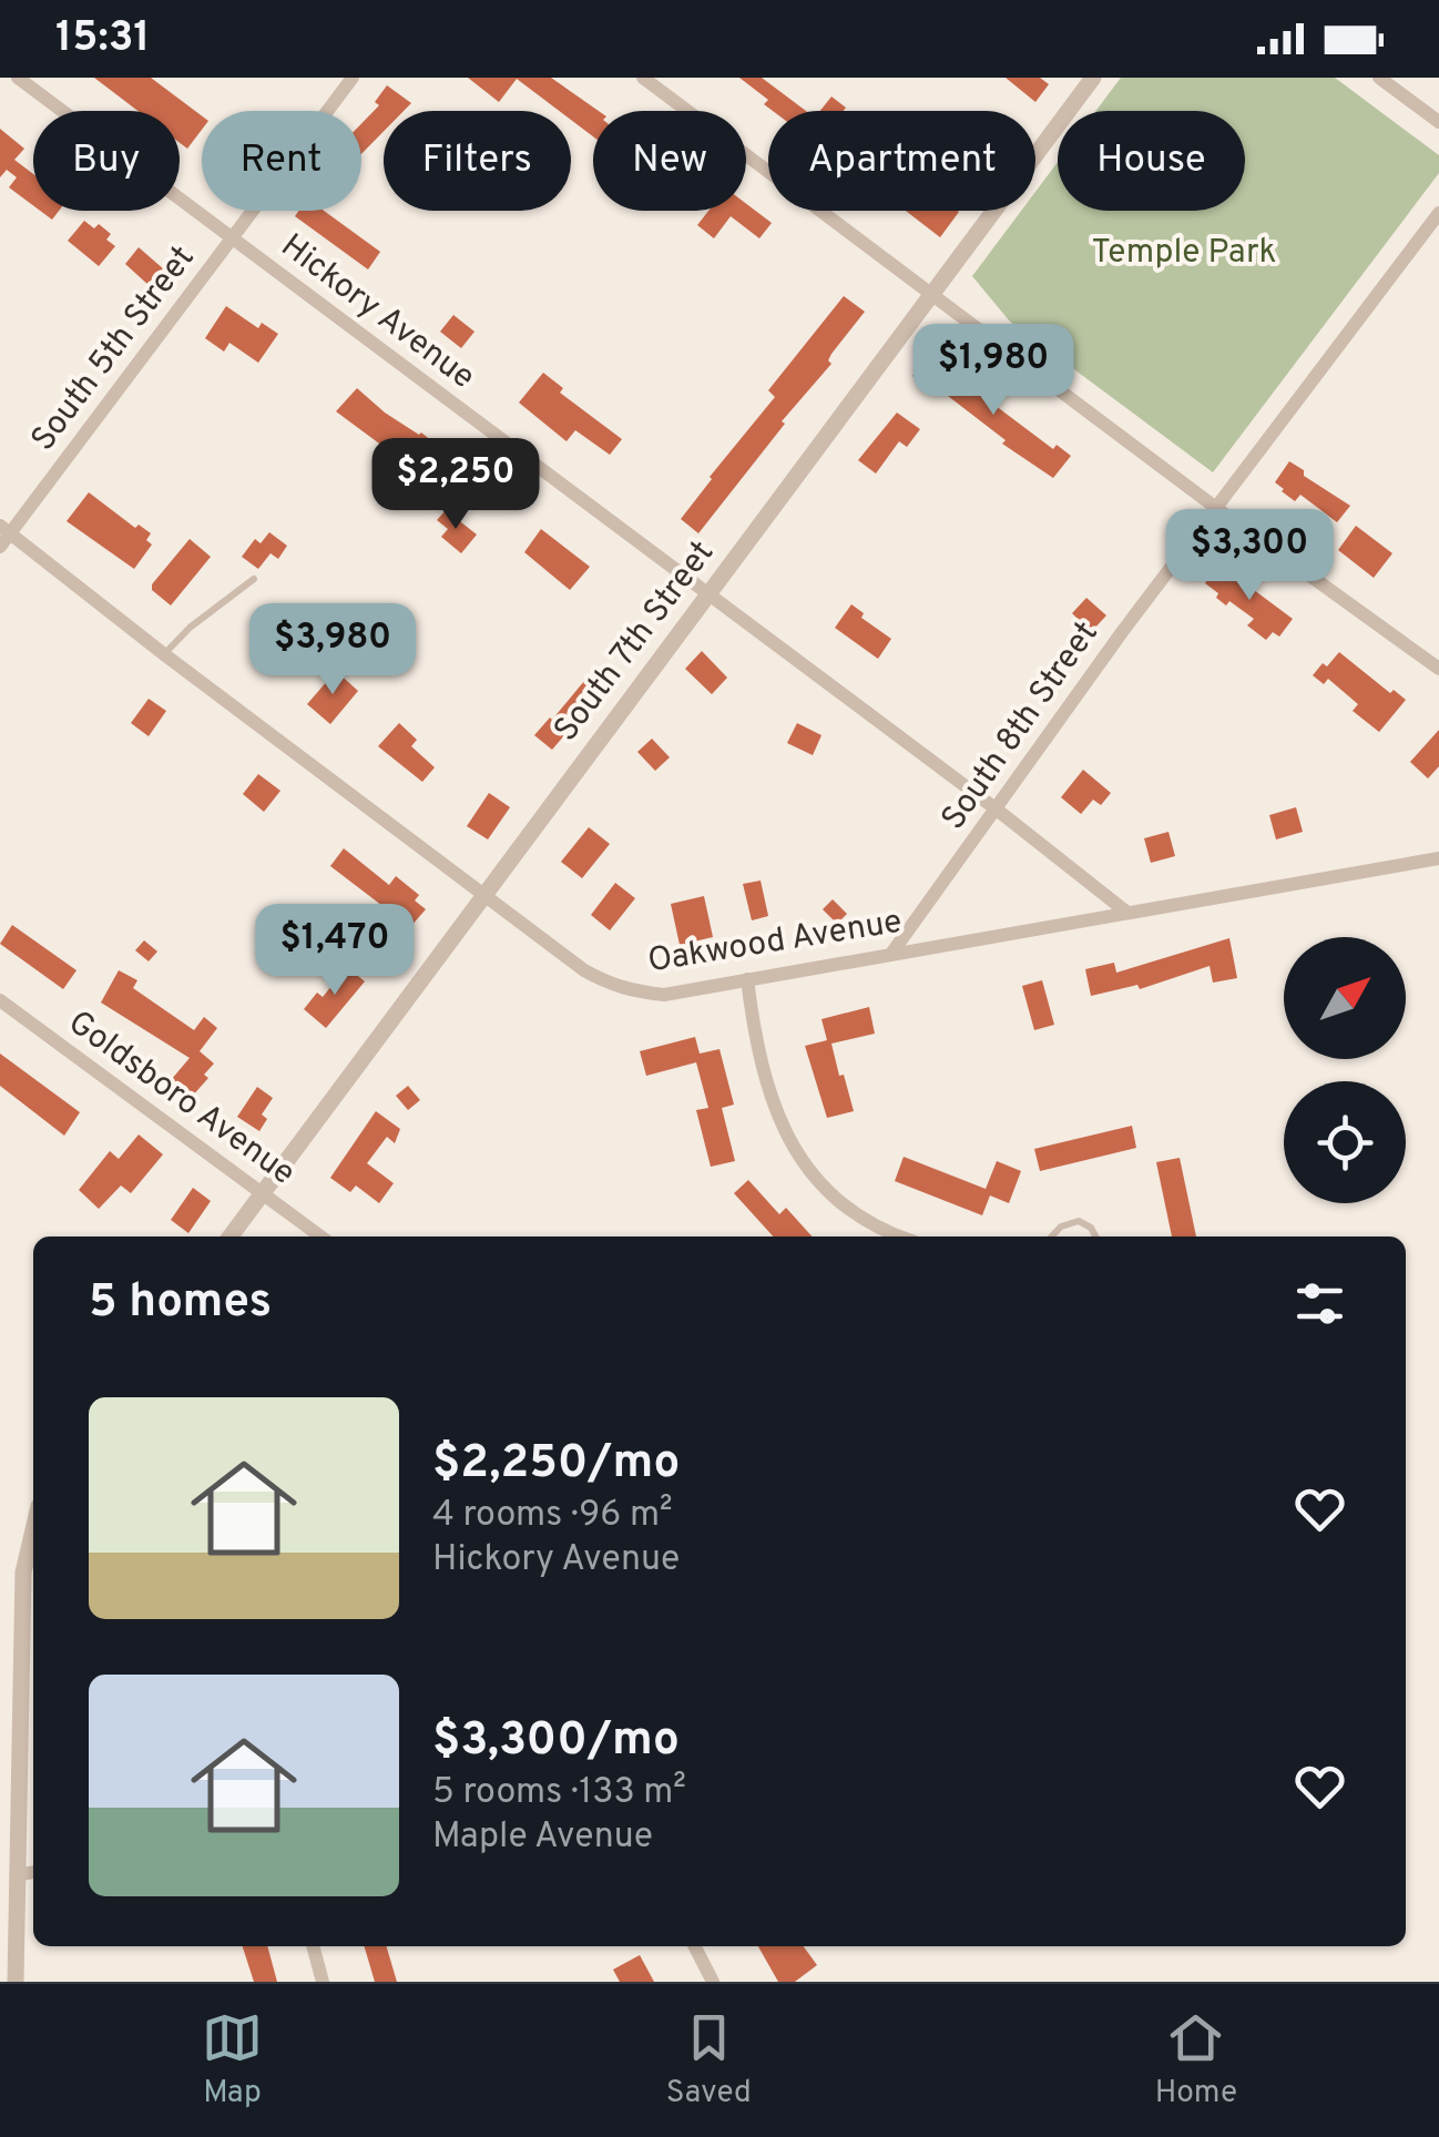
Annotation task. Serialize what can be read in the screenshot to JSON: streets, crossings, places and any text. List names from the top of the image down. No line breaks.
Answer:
{"streets":{"street":["Hickory Avenue","South 5th Street","South 7th Street","South 8th Street","Oakwood Avenue","Goldsboro Avenue"]},"crossings":[["Hickory Avenue","South 5th Street"],["Hickory Avenue","South 7th Street"],["Hickory Avenue","South 8th Street"],["Hickory Avenue","Oakwood Avenue"],["South 5th Street","Oakwood Avenue"],["South 7th Street","Oakwood Avenue"],["South 7th Street","Goldsboro Avenue"],["South 8th Street","Oakwood Avenue"]],"parks":["Temple Park"],"north":"top right","page":{"status":"15:31","chip":["Buy","Rent","Filters","New","Apartment","House"],"price":["$1,980","$2,250","$3,300","$3,980","$1,470"],"heading":"5 homes","list":[{"name":"$2,250/mo","note":"4 rooms · 96 m² · Hickory Avenue"},{"name":"$3,300/mo","note":"5 rooms · 133 m² · Maple Avenue"}],"tabs":["Map","Saved","Home"]}}
